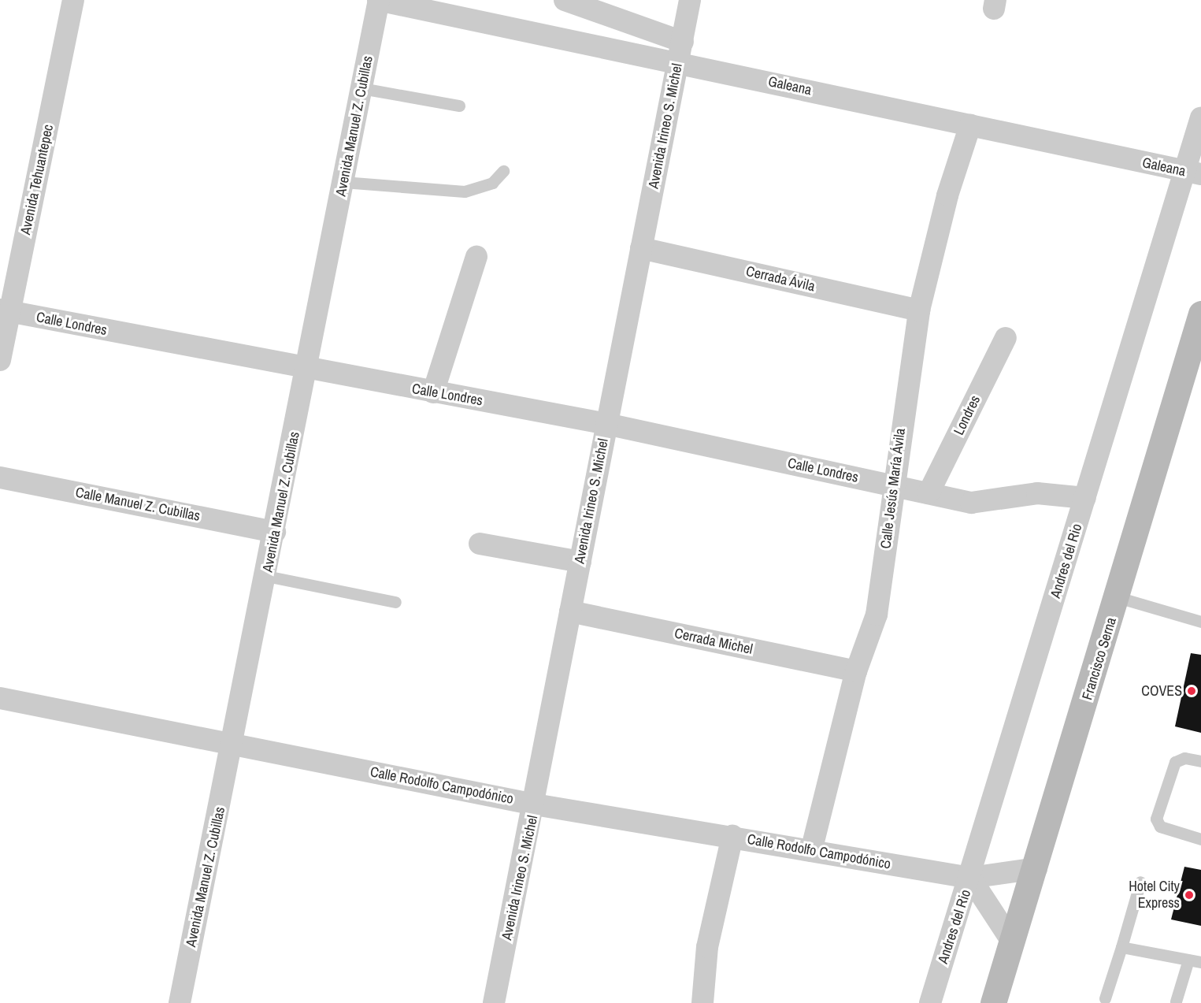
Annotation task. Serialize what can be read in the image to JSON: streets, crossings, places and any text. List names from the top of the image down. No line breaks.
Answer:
{"streets":{"main road":["Francisco Serna"],"street":["Galeana","Avenida Manuel Z. Cubillas","Avenida Irineo S. Michel","Avenida Tehuantepec","Cerrada Ávila","Calle Londres","Londres","Calle Jesús María Ávila","Calle Manuel Z. Cubillas","Andres del Rio","Cerrada Michel","Calle Rodolfo Campodónico"]},"crossings":[["Galeana","Avenida Manuel Z. Cubillas"],["Galeana","Avenida Irineo S. Michel"],["Galeana","Calle Jesús María Ávila"],["Galeana","Andres del Rio"],["Avenida Manuel Z. Cubillas","Calle Londres"],["Avenida Manuel Z. Cubillas","Calle Manuel Z. Cubillas"],["Avenida Manuel Z. Cubillas","Calle Rodolfo Campodónico"],["Avenida Irineo S. Michel","Cerrada Ávila"],["Avenida Irineo S. Michel","Calle Londres"],["Avenida Irineo S. Michel","Cerrada Michel"],["Avenida Irineo S. Michel","Calle Rodolfo Campodónico"],["Avenida Tehuantepec","Calle Londres"],["Cerrada Ávila","Calle Jesús María Ávila"],["Calle Londres","Londres"],["Calle Londres","Calle Jesús María Ávila"],["Calle Londres","Andres del Rio"],["Calle Jesús María Ávila","Cerrada Michel"],["Calle Jesús María Ávila","Calle Rodolfo Campodónico"],["Andres del Rio","Calle Rodolfo Campodónico"],["Francisco Serna","Calle Rodolfo Campodónico"]],"places":["COVES","Hotel City Express"]}
